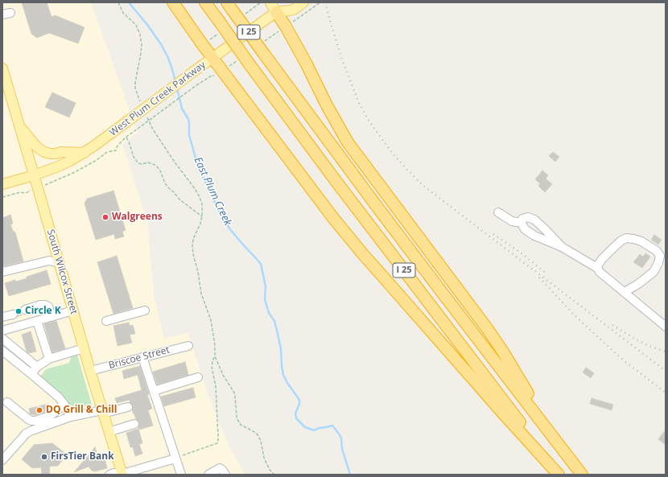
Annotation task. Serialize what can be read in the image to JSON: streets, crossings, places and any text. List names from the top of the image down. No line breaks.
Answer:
{"streets":{"highway":["I 25"],"main road":["West Plum Creek Parkway","South Wilcox Street"],"street":["Briscoe Street"]},"crossings":[["West Plum Creek Parkway","South Wilcox Street"],["South Wilcox Street","Briscoe Street"]],"water":["East Plum Creek"],"places":["Walgreens","Circle K","DQ Grill & Chill","FirsTier Bank"]}
